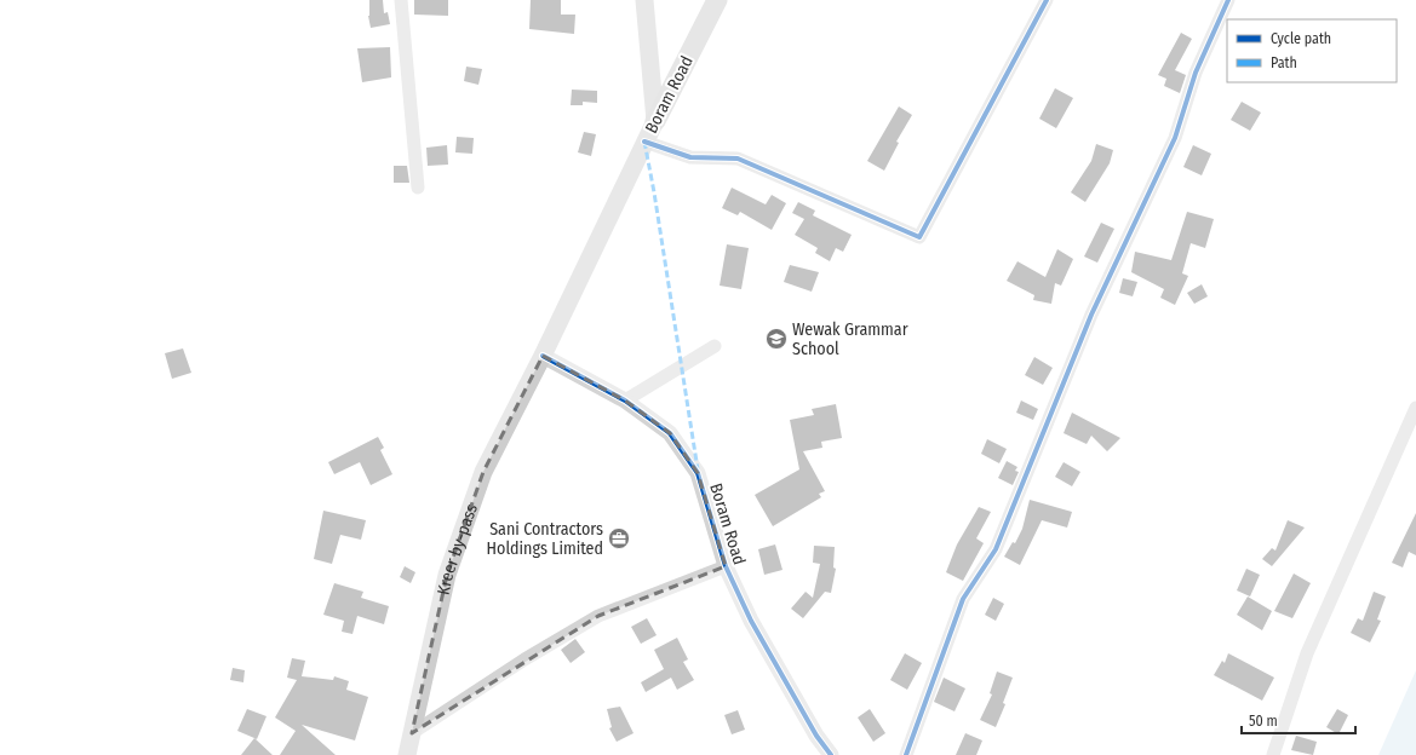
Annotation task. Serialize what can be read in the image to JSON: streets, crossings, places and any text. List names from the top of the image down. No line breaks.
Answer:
{"streets":{"main road":["Boram Road","Kreer by-pass"]},"crossings":[["Boram Road","Kreer by-pass"]],"places":{"school or university":["Wewak Grammar School"],"office":["Sani Contractors Holdings Limited"]},"legend":["Cycle path","Path"],"scale_bar":"50 m"}
